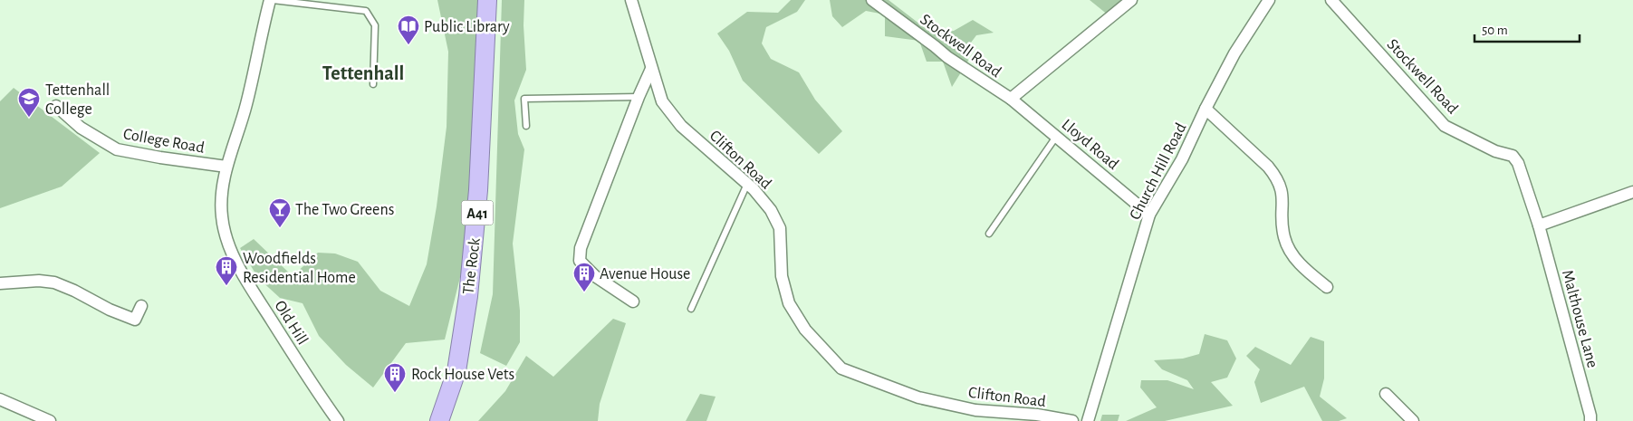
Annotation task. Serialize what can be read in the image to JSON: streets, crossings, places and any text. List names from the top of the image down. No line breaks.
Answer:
{"streets":{"highway":["A41","The Rock"],"street":["Stockwell Road","College Road","Lloyd Road","Clifton Road","Church Hill Road","Malthouse Lane","Old Hill"]},"crossings":[["Stockwell Road","Lloyd Road"],["Stockwell Road","Malthouse Lane"],["College Road","Old Hill"],["Lloyd Road","Church Hill Road"]],"districts":["Tettenhall"],"places":{"library":["Public Library"],"school or university":["Tettenhall College"],"bar":["The Two Greens"],"building":["Woodfields Residential Home","Avenue House","Rock House Vets"]},"scale_bar":"50 m"}
